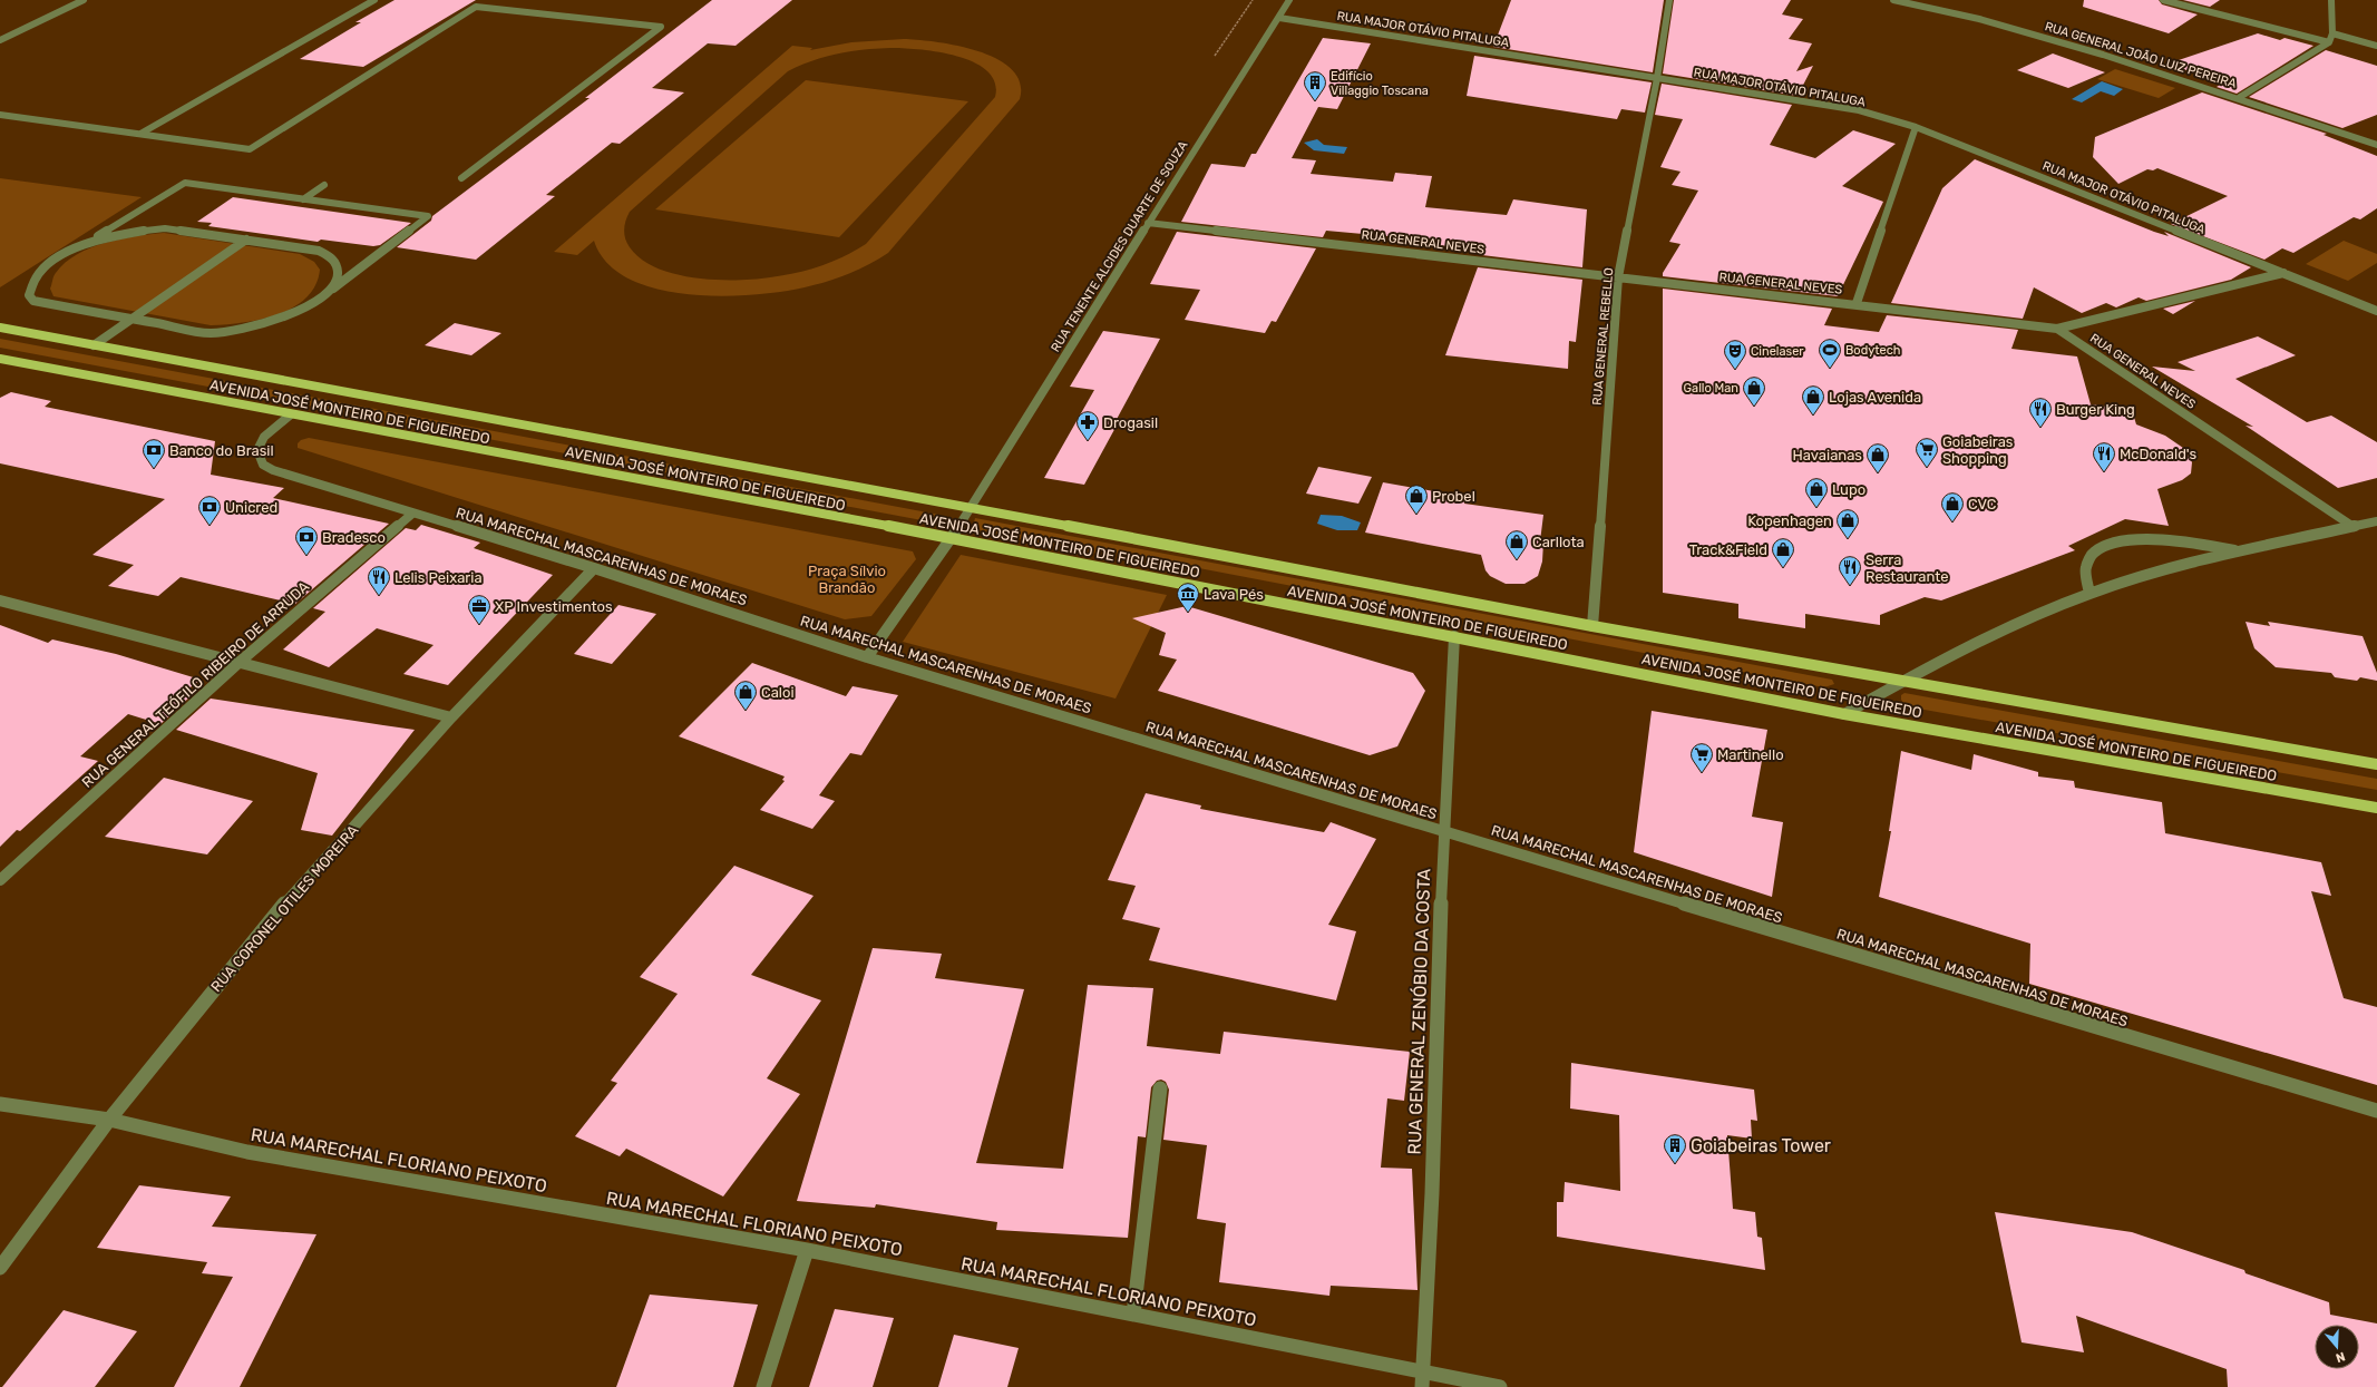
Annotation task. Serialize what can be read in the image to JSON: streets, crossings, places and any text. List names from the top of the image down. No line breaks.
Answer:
{"streets":{"main road":["AVENIDA JOSÉ MONTEIRO DE FIGUEIREDO"],"street":["RUA MAJOR OTÁVIO PITALUGA","RUA GENERAL JOÃO LUIZ PEREIRA","RUA GENERAL NEVES","RUA TENENTE ALCIDES DUARTE DE SOUZA","RUA GENERAL REBELLO","RUA MARECHAL MASCARENHAS DE MORAES","RUA GENERAL TEÓFILO RIBEIRO DE ARRUDA","RUA CORONEL OTILES MOREIRA","RUA GENERAL ZENÓBIO DA COSTA","RUA MARECHAL FLORIANO PEIXOTO"]},"crossings":[["RUA MAJOR OTÁVIO PITALUGA","RUA TENENTE ALCIDES DUARTE DE SOUZA"],["RUA MAJOR OTÁVIO PITALUGA","RUA GENERAL REBELLO"],["RUA GENERAL NEVES","RUA TENENTE ALCIDES DUARTE DE SOUZA"],["RUA GENERAL NEVES","RUA GENERAL REBELLO"],["RUA TENENTE ALCIDES DUARTE DE SOUZA","AVENIDA JOSÉ MONTEIRO DE FIGUEIREDO"],["RUA TENENTE ALCIDES DUARTE DE SOUZA","RUA MARECHAL MASCARENHAS DE MORAES"],["RUA GENERAL REBELLO","AVENIDA JOSÉ MONTEIRO DE FIGUEIREDO"],["AVENIDA JOSÉ MONTEIRO DE FIGUEIREDO","RUA MARECHAL MASCARENHAS DE MORAES"],["AVENIDA JOSÉ MONTEIRO DE FIGUEIREDO","RUA GENERAL ZENÓBIO DA COSTA"],["RUA MARECHAL MASCARENHAS DE MORAES","RUA GENERAL TEÓFILO RIBEIRO DE ARRUDA"],["RUA MARECHAL MASCARENHAS DE MORAES","RUA CORONEL OTILES MOREIRA"],["RUA MARECHAL MASCARENHAS DE MORAES","RUA GENERAL ZENÓBIO DA COSTA"],["RUA CORONEL OTILES MOREIRA","RUA MARECHAL FLORIANO PEIXOTO"],["RUA GENERAL ZENÓBIO DA COSTA","RUA MARECHAL FLORIANO PEIXOTO"]],"parks":["Praça Sílvio Brandão"],"places":{"building":["Edifício Villaggio Toscana","Goiabeiras Tower"],"sports":["Bodytech"],"theatre":["Cinelaser"],"shop":["Gallo Man","Lojas Avenida","Havaianas","Lupo","Probel","CVC","Kopenhagen","Carllota","Track&Field","Caloi"],"restaurant":["Burger King","McDonald's","Serra Restaurante","Lelis Peixaria"],"pharmacy":["Drogasil"],"supermarket":["Goiabeiras Shopping","Martinello"],"bank":["Banco do Brasil","Unicred","Bradesco"],"museum":["Lava Pés"],"office":["XP Investimentos"]},"north":"bottom"}
